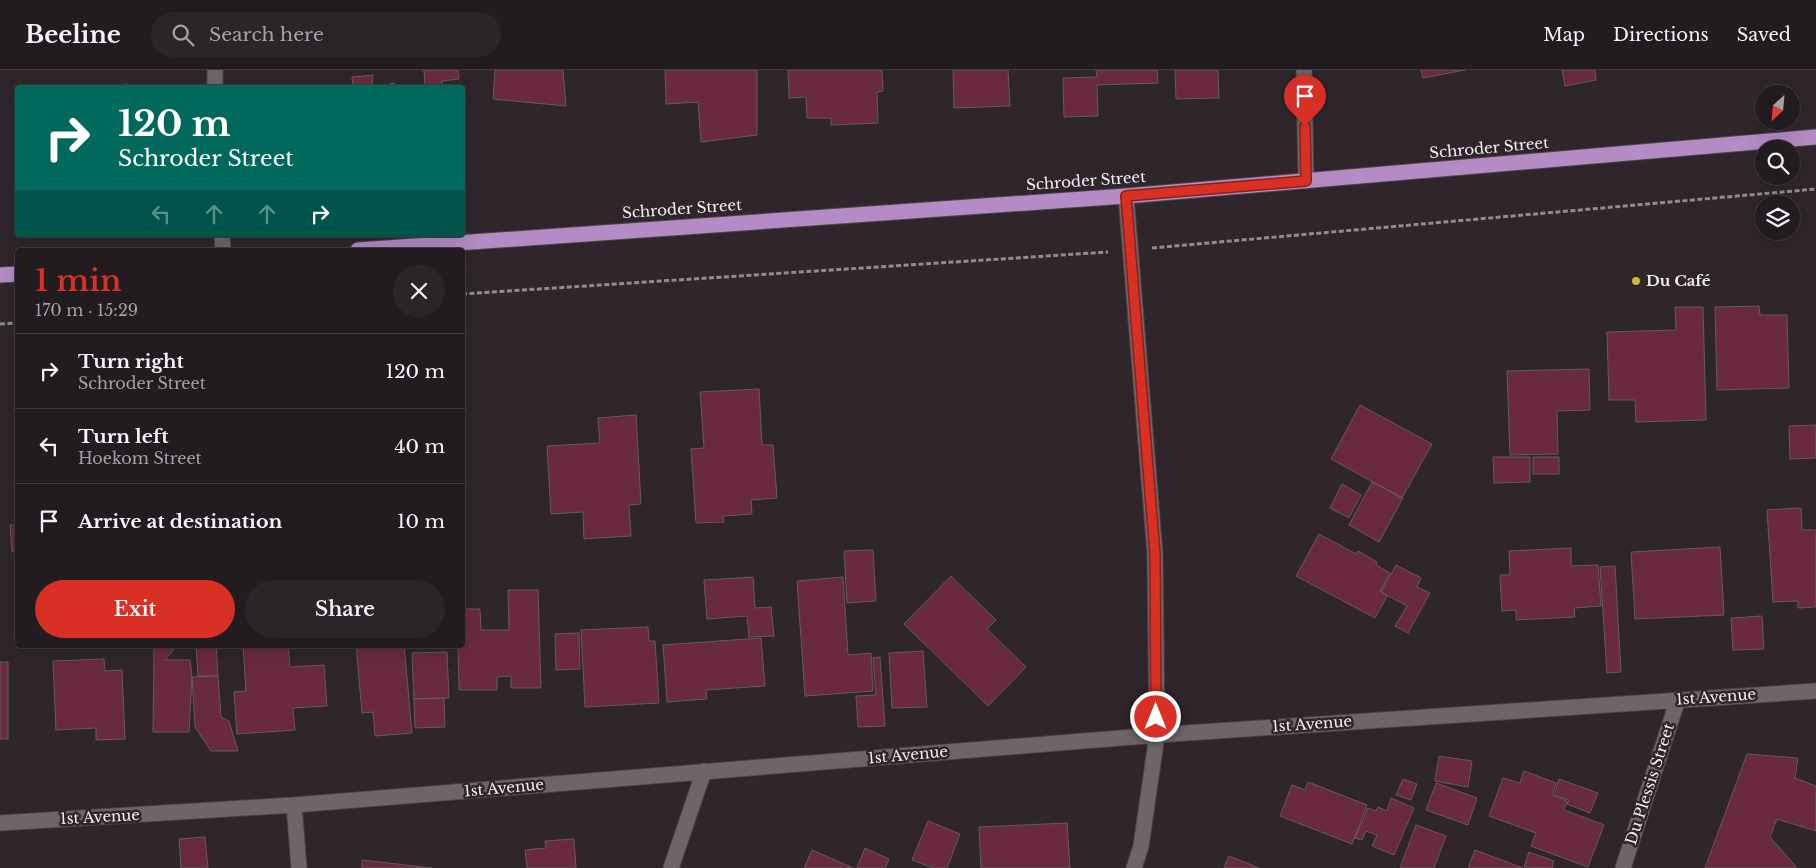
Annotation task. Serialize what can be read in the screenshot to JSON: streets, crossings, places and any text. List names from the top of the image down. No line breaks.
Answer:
{"streets":{"highway":["Schroder Street"],"street":["1st Avenue","Du Plessis Street"]},"crossings":[["1st Avenue","Du Plessis Street"]],"places":["Du Café"],"north":"bottom left","page":{"header":"Beeline","search":"Search here","nav":["Map","Directions","Saved"],"turn":["120 m","Schroder Street"],"heading":["1 min","170 m · 15:29"],"list":[{"name":"Turn right","note":"Schroder Street","value":"120 m"},{"name":"Turn left","note":"Hoekom Street","value":"40 m"},{"name":"Arrive at destination","value":"10 m"}],"buttons":["Exit","Share"]}}
